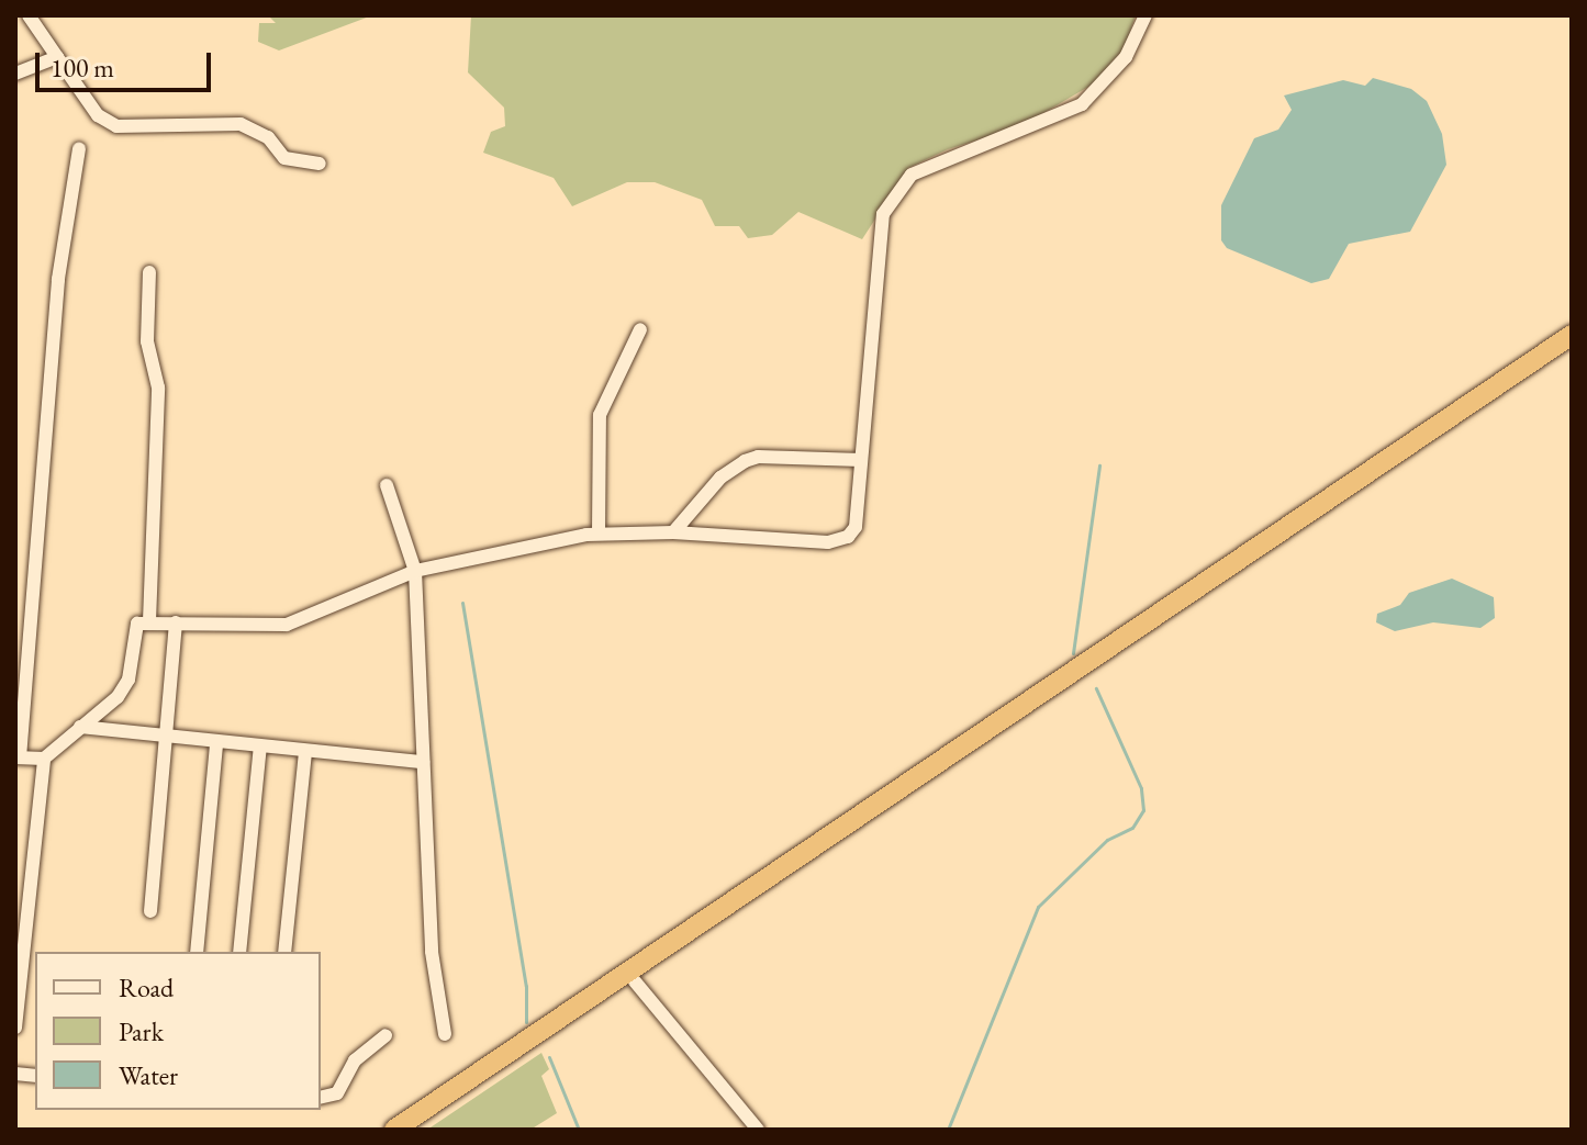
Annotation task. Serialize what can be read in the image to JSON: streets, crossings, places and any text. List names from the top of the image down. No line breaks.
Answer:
{"legend":["Road","Park","Water"],"scale_bar":"100 m"}
